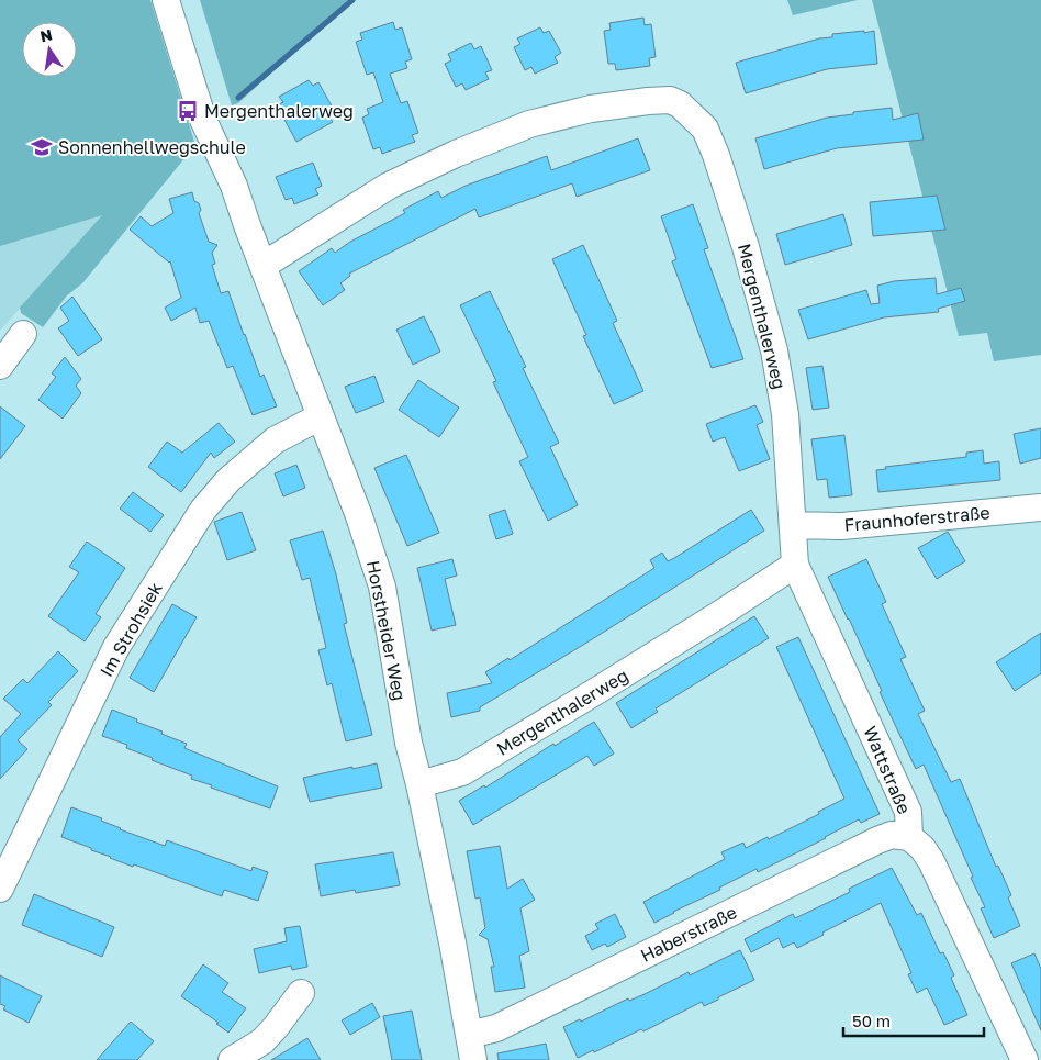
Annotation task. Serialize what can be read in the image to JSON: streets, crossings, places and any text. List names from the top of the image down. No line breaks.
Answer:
{"streets":{"street":["Mergenthalerweg","Fraunhoferstraße","Im Strohsiek","Horstheider Weg","Wattstraße","Haberstraße"]},"crossings":[["Mergenthalerweg","Fraunhoferstraße"],["Mergenthalerweg","Horstheider Weg"],["Mergenthalerweg","Wattstraße"],["Im Strohsiek","Horstheider Weg"],["Horstheider Weg","Haberstraße"],["Wattstraße","Haberstraße"]],"places":{"bus stop":["Mergenthalerweg"],"school or university":["Sonnenhellwegschule"]},"scale_bar":"50 m","north":"top"}
